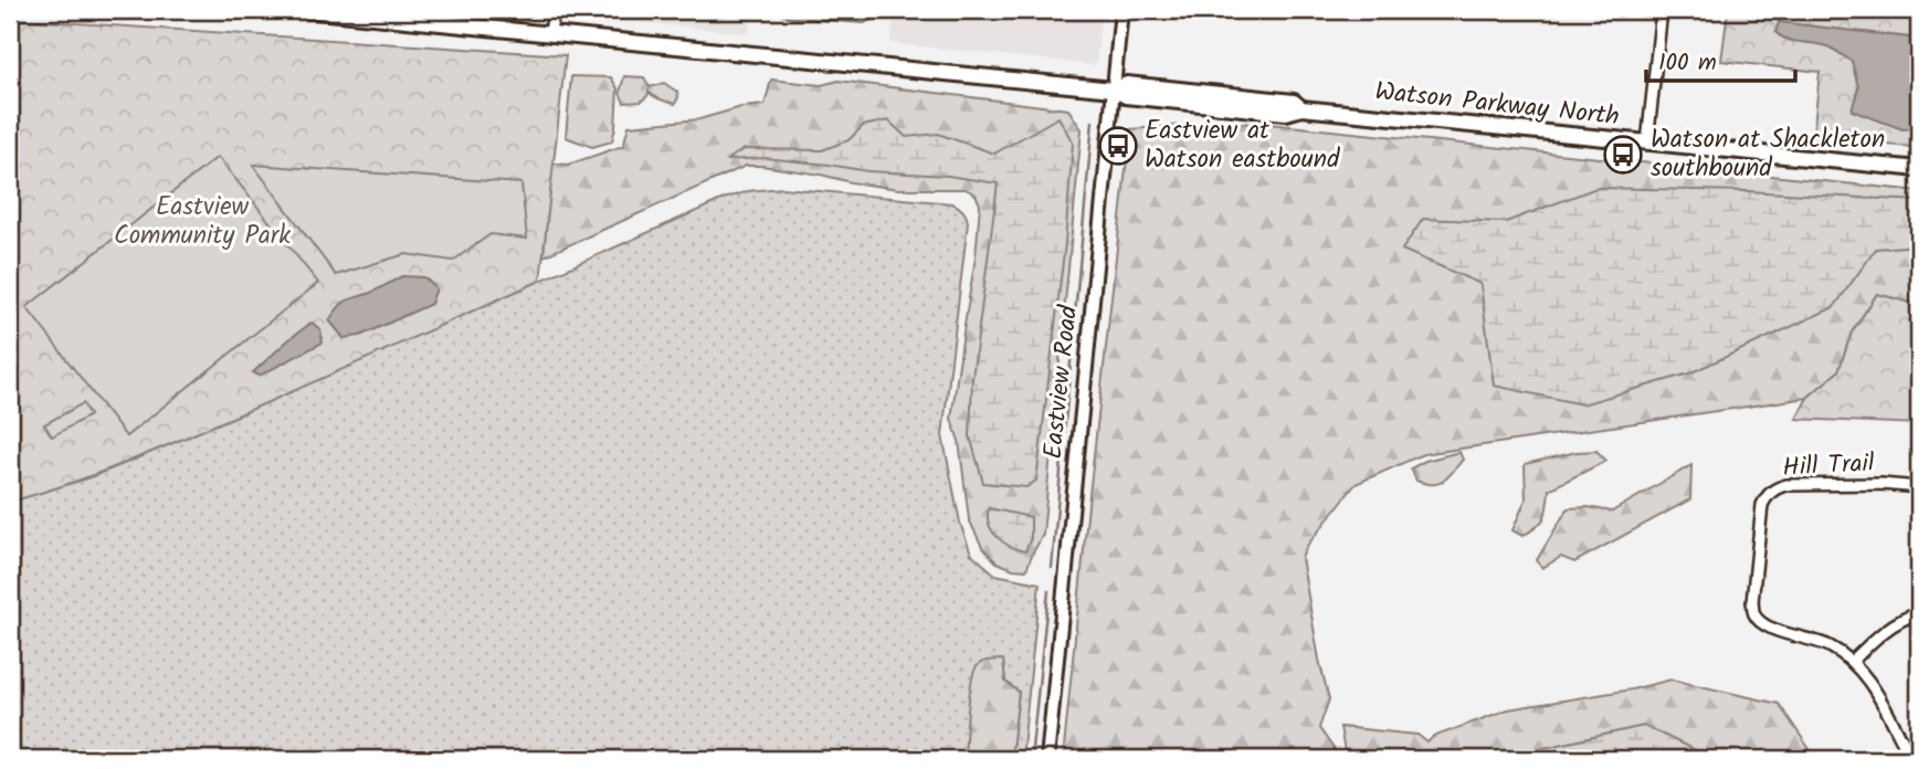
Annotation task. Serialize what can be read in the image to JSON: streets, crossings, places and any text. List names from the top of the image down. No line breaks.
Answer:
{"streets":{"main road":["Watson Parkway North"],"street":["Eastview Road","Hill Trail"]},"crossings":[["Watson Parkway North","Eastview Road"]],"parks":["Eastview Community Park"],"places":{"bus stop":["Eastview at Watson eastbound","Watson at Shackleton southbound"]},"scale_bar":"100 m"}
